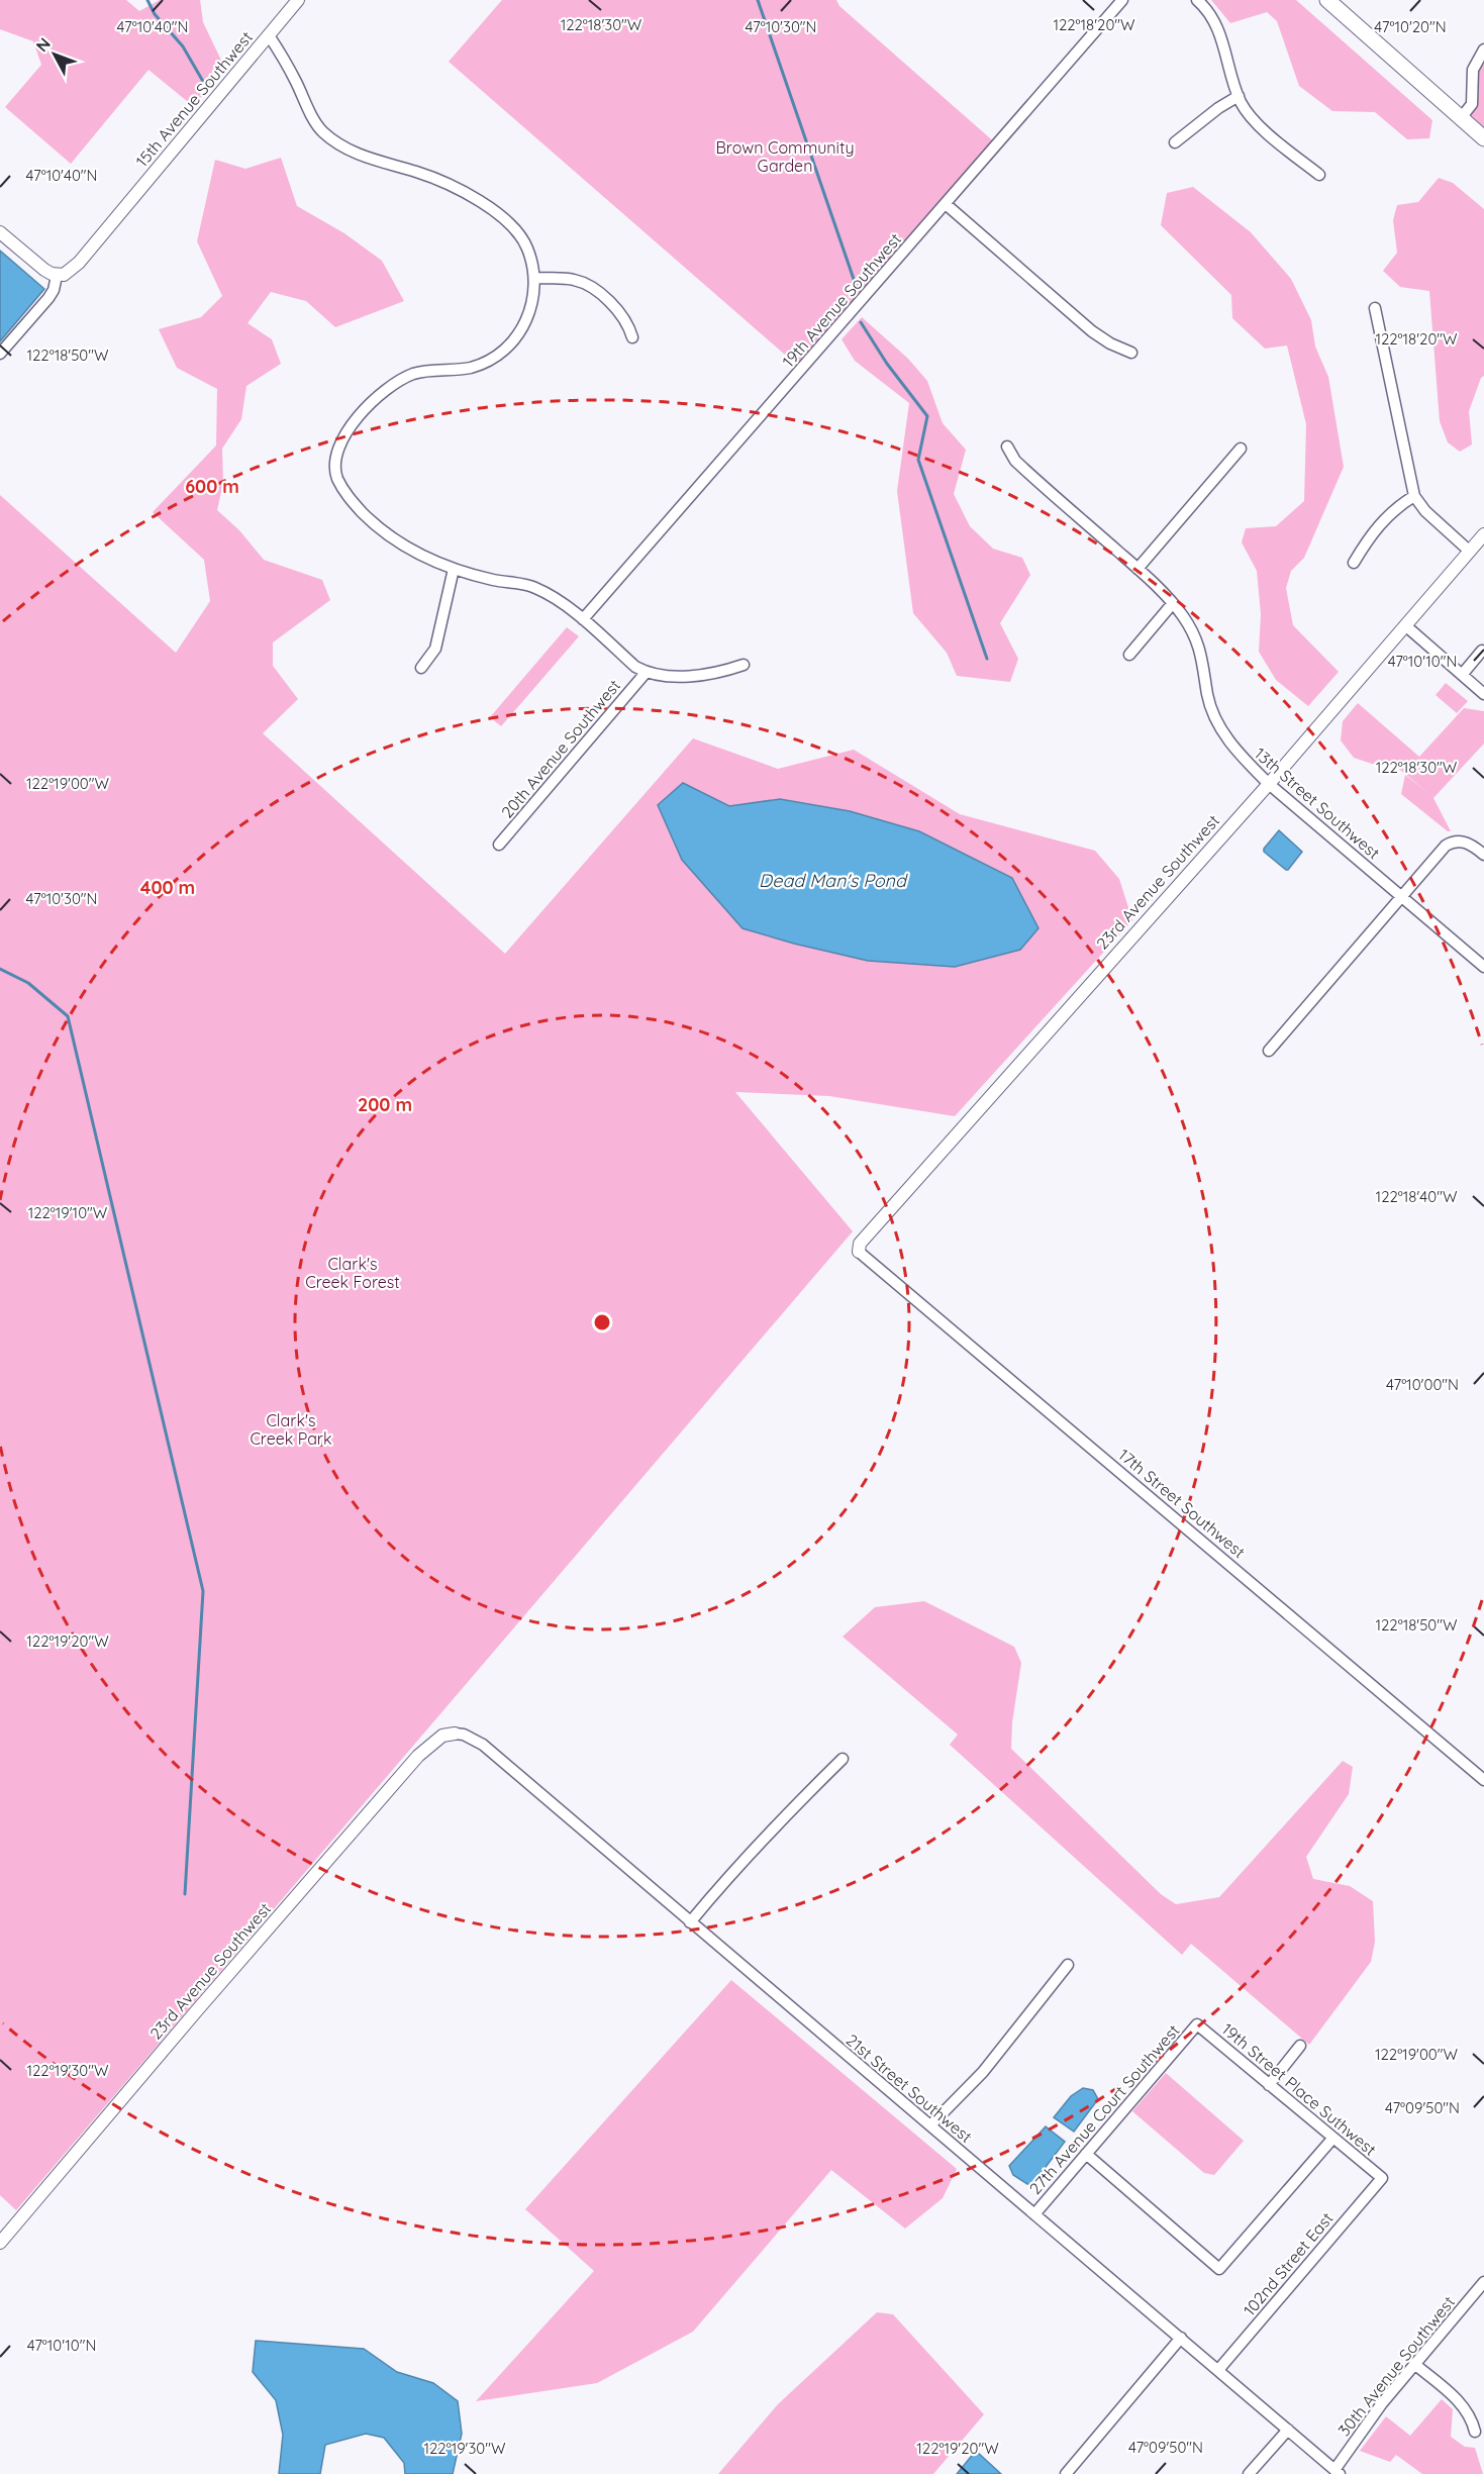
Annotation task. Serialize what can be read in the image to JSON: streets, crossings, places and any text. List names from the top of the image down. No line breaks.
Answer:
{"streets":{"street":["15th Avenue Southwest","19th Avenue Southwest","20th Avenue Southwest","13th Street Southwest","23rd Avenue Southwest","17th Street Southwest","21st Street Southwest","19th Street Place Suthwest","27th Avenue Court Southwest","102nd Street East","30th Avenue Southwest"]},"crossings":[["13th Street Southwest","23rd Avenue Southwest"],["23rd Avenue Southwest","17th Street Southwest"],["23rd Avenue Southwest","21st Street Southwest"],["21st Street Southwest","27th Avenue Court Southwest"],["21st Street Southwest","102nd Street East"],["21st Street Southwest","30th Avenue Southwest"],["19th Street Place Suthwest","27th Avenue Court Southwest"],["19th Street Place Suthwest","102nd Street East"]],"water":["Dead Man's Pond"],"parks":["Brown Community Garden","Clark's Creek Forest","Clark's Creek Park"],"north":"top left","coordinates":["122°18'30\"W","122°18'20\"W","47°10'40\"N","47°10'30\"N","47°10'20\"N","122°18'50\"W","47°10'10\"N","122°19'00\"W","122°18'40\"W","122°19'10\"W","47°10'00\"N","122°19'20\"W","122°19'30\"W","47°09'50\"N"],"rings":["600 m","400 m","200 m"]}
